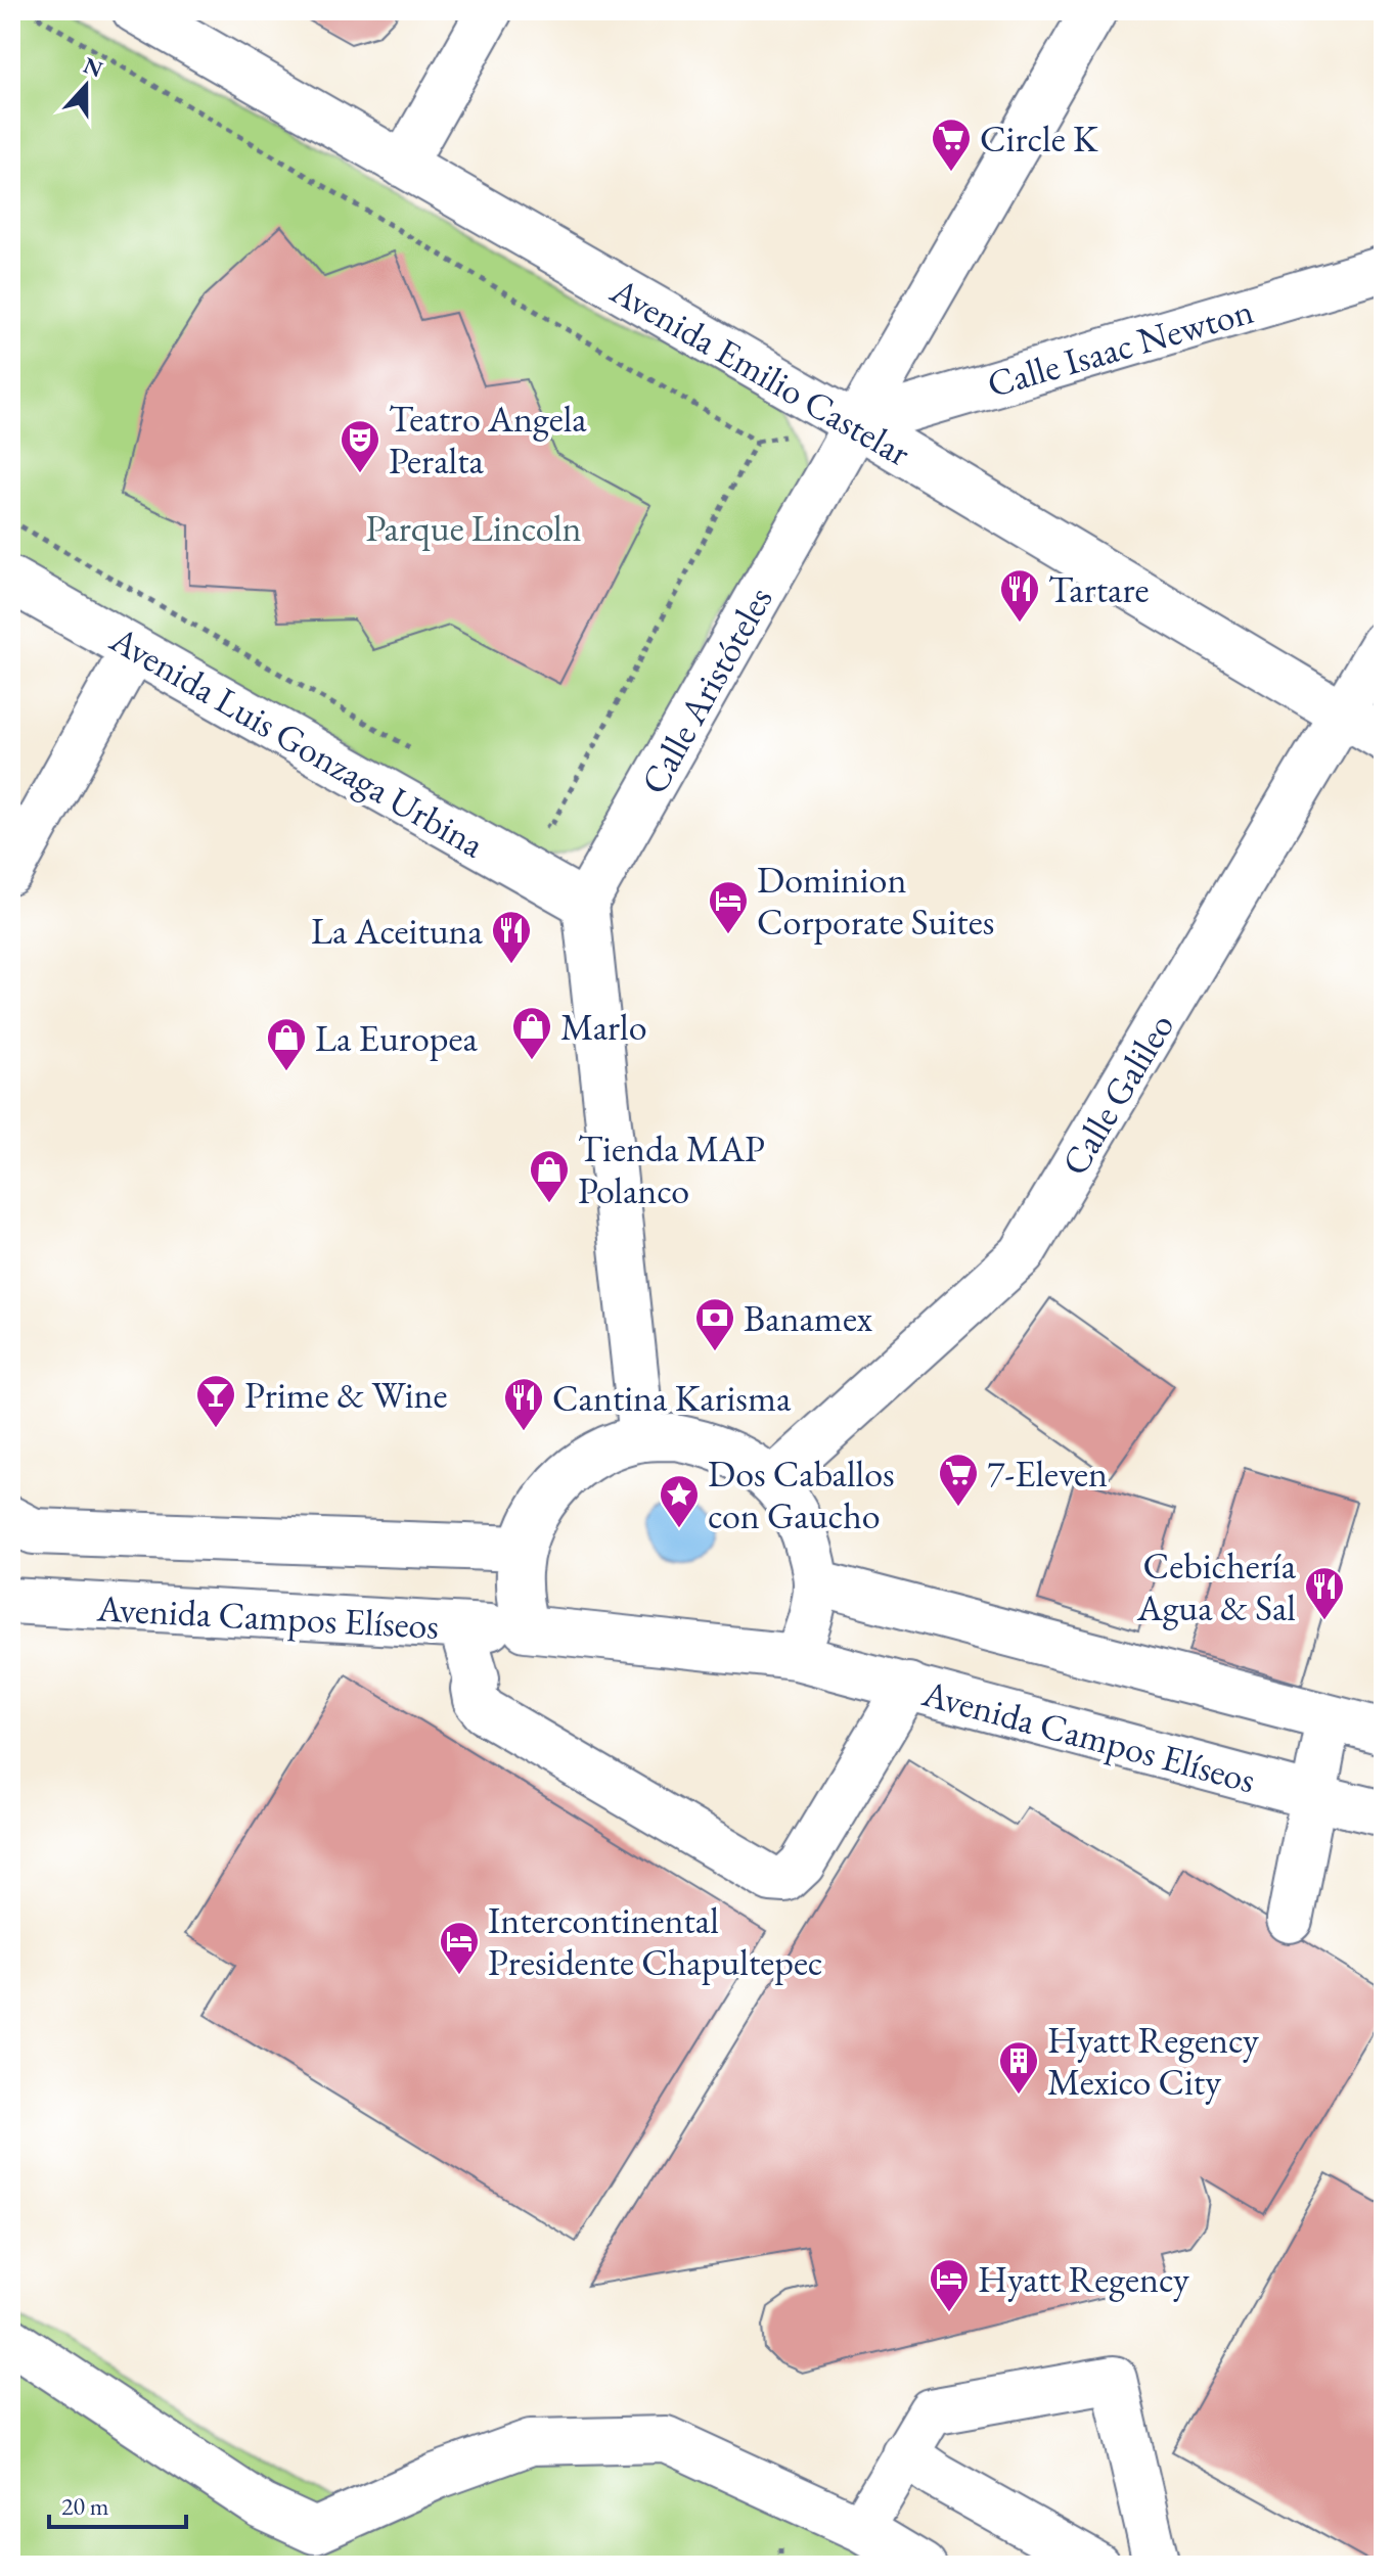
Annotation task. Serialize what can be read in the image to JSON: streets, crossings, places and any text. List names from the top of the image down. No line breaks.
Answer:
{"streets":{"street":["Calle Isaac Newton","Avenida Emilio Castelar","Calle Aristóteles","Avenida Luis Gonzaga Urbina","Calle Galileo","Avenida Campos Elíseos"]},"crossings":[["Calle Isaac Newton","Avenida Emilio Castelar"],["Calle Isaac Newton","Calle Aristóteles"],["Avenida Emilio Castelar","Calle Aristóteles"],["Avenida Emilio Castelar","Calle Galileo"],["Calle Aristóteles","Avenida Luis Gonzaga Urbina"],["Calle Galileo","Avenida Campos Elíseos"]],"parks":["Parque Lincoln"],"places":{"supermarket":["Circle K","7-Eleven"],"theatre":["Teatro Angela Peralta"],"restaurant":["Tartare","La Aceituna","Cantina Karisma","Cebichería Agua & Sal"],"hotel":["Dominion Corporate Suites","Intercontinental Presidente Chapultepec","Hyatt Regency"],"shop":["Marlo","La Europea","Tienda MAP Polanco"],"bank":["Banamex"],"bar":["Prime & Wine"],"place":["Dos Caballos con Gaucho"],"building":["Hyatt Regency Mexico City"]},"scale_bar":"20 m","north":"top"}
